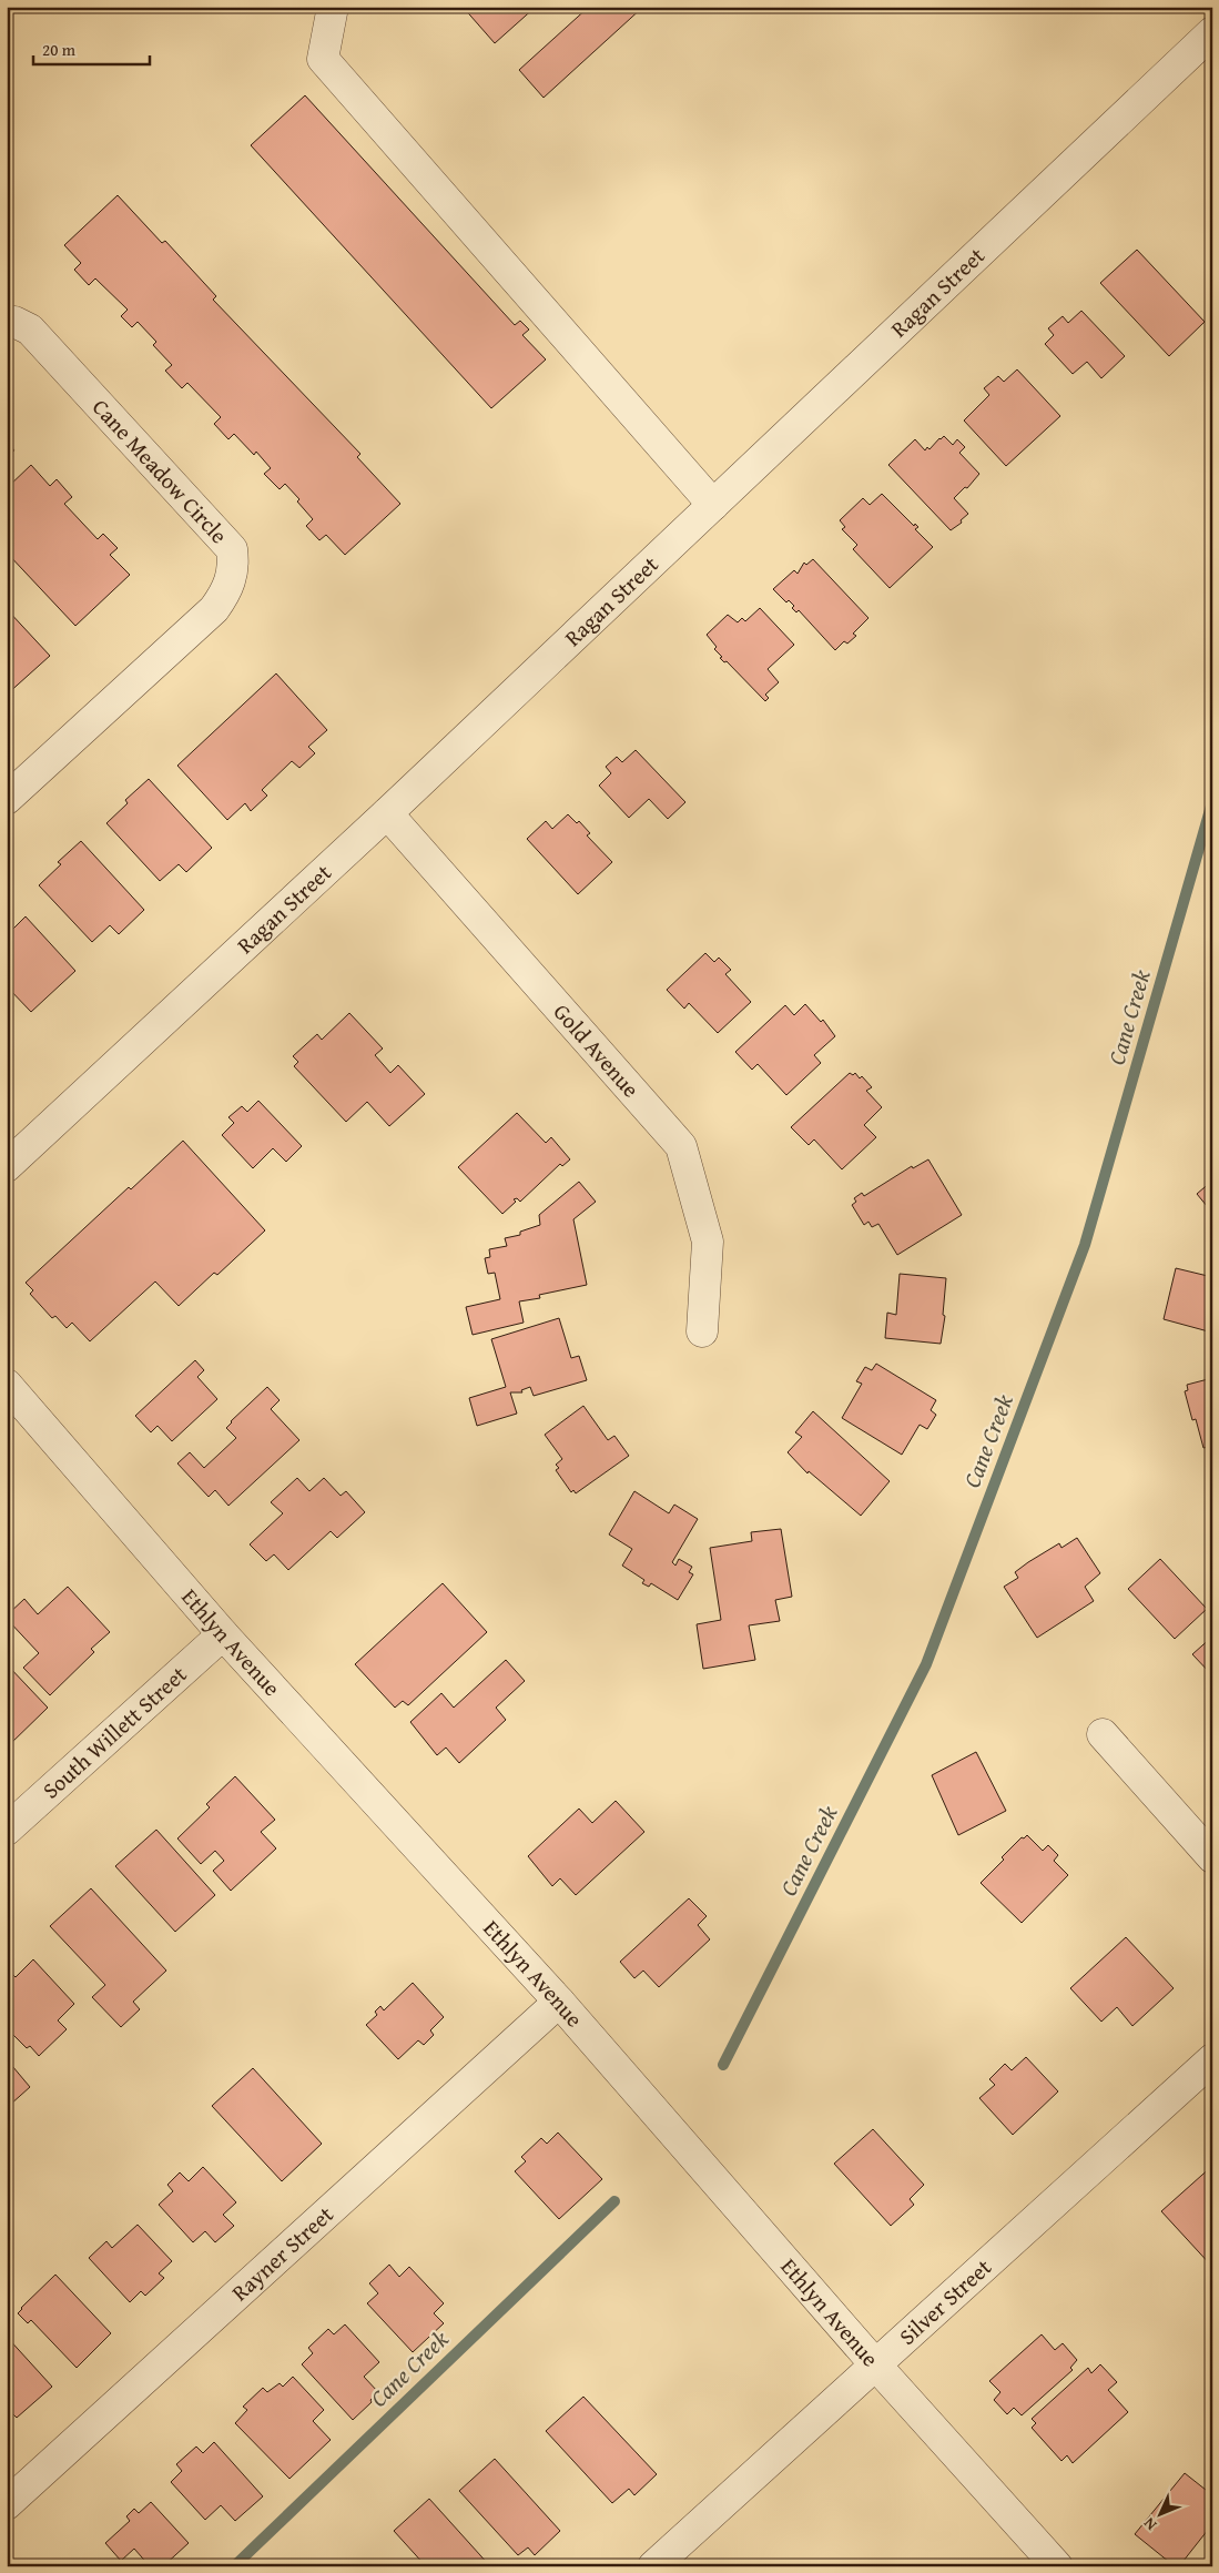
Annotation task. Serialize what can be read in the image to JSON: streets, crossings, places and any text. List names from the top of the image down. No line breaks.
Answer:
{"streets":{"street":["Ragan Street","Cane Meadow Circle","Gold Avenue","Ethlyn Avenue","South Willett Street","Rayner Street","Silver Street"]},"crossings":[["Ragan Street","Gold Avenue"],["Ethlyn Avenue","South Willett Street"],["Ethlyn Avenue","Rayner Street"],["Ethlyn Avenue","Silver Street"]],"water":["Cane Creek"],"scale_bar":"20 m","north":"bottom left"}
